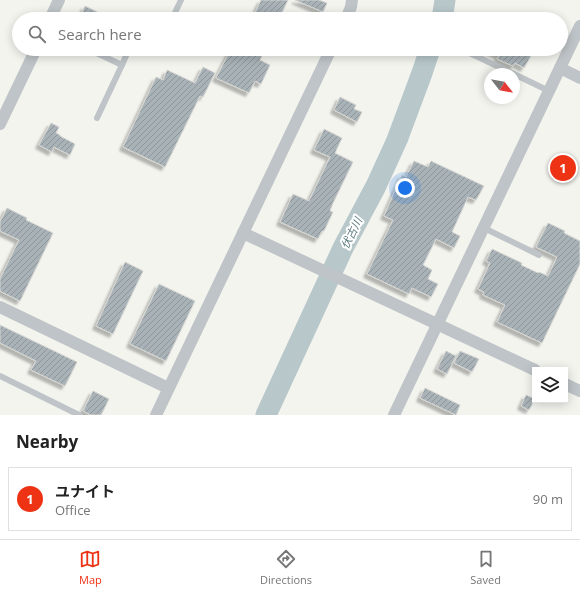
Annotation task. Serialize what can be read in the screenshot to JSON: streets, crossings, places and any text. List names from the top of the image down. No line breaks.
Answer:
{"water":["伏古川"],"north":"bottom right","page":{"search":"Search here","pins":"1","heading":"Nearby","list":[{"mark":"1","name":"ユナイト","note":"Office","value":"90 m"}],"nav":["Map","Directions","Saved"]}}
